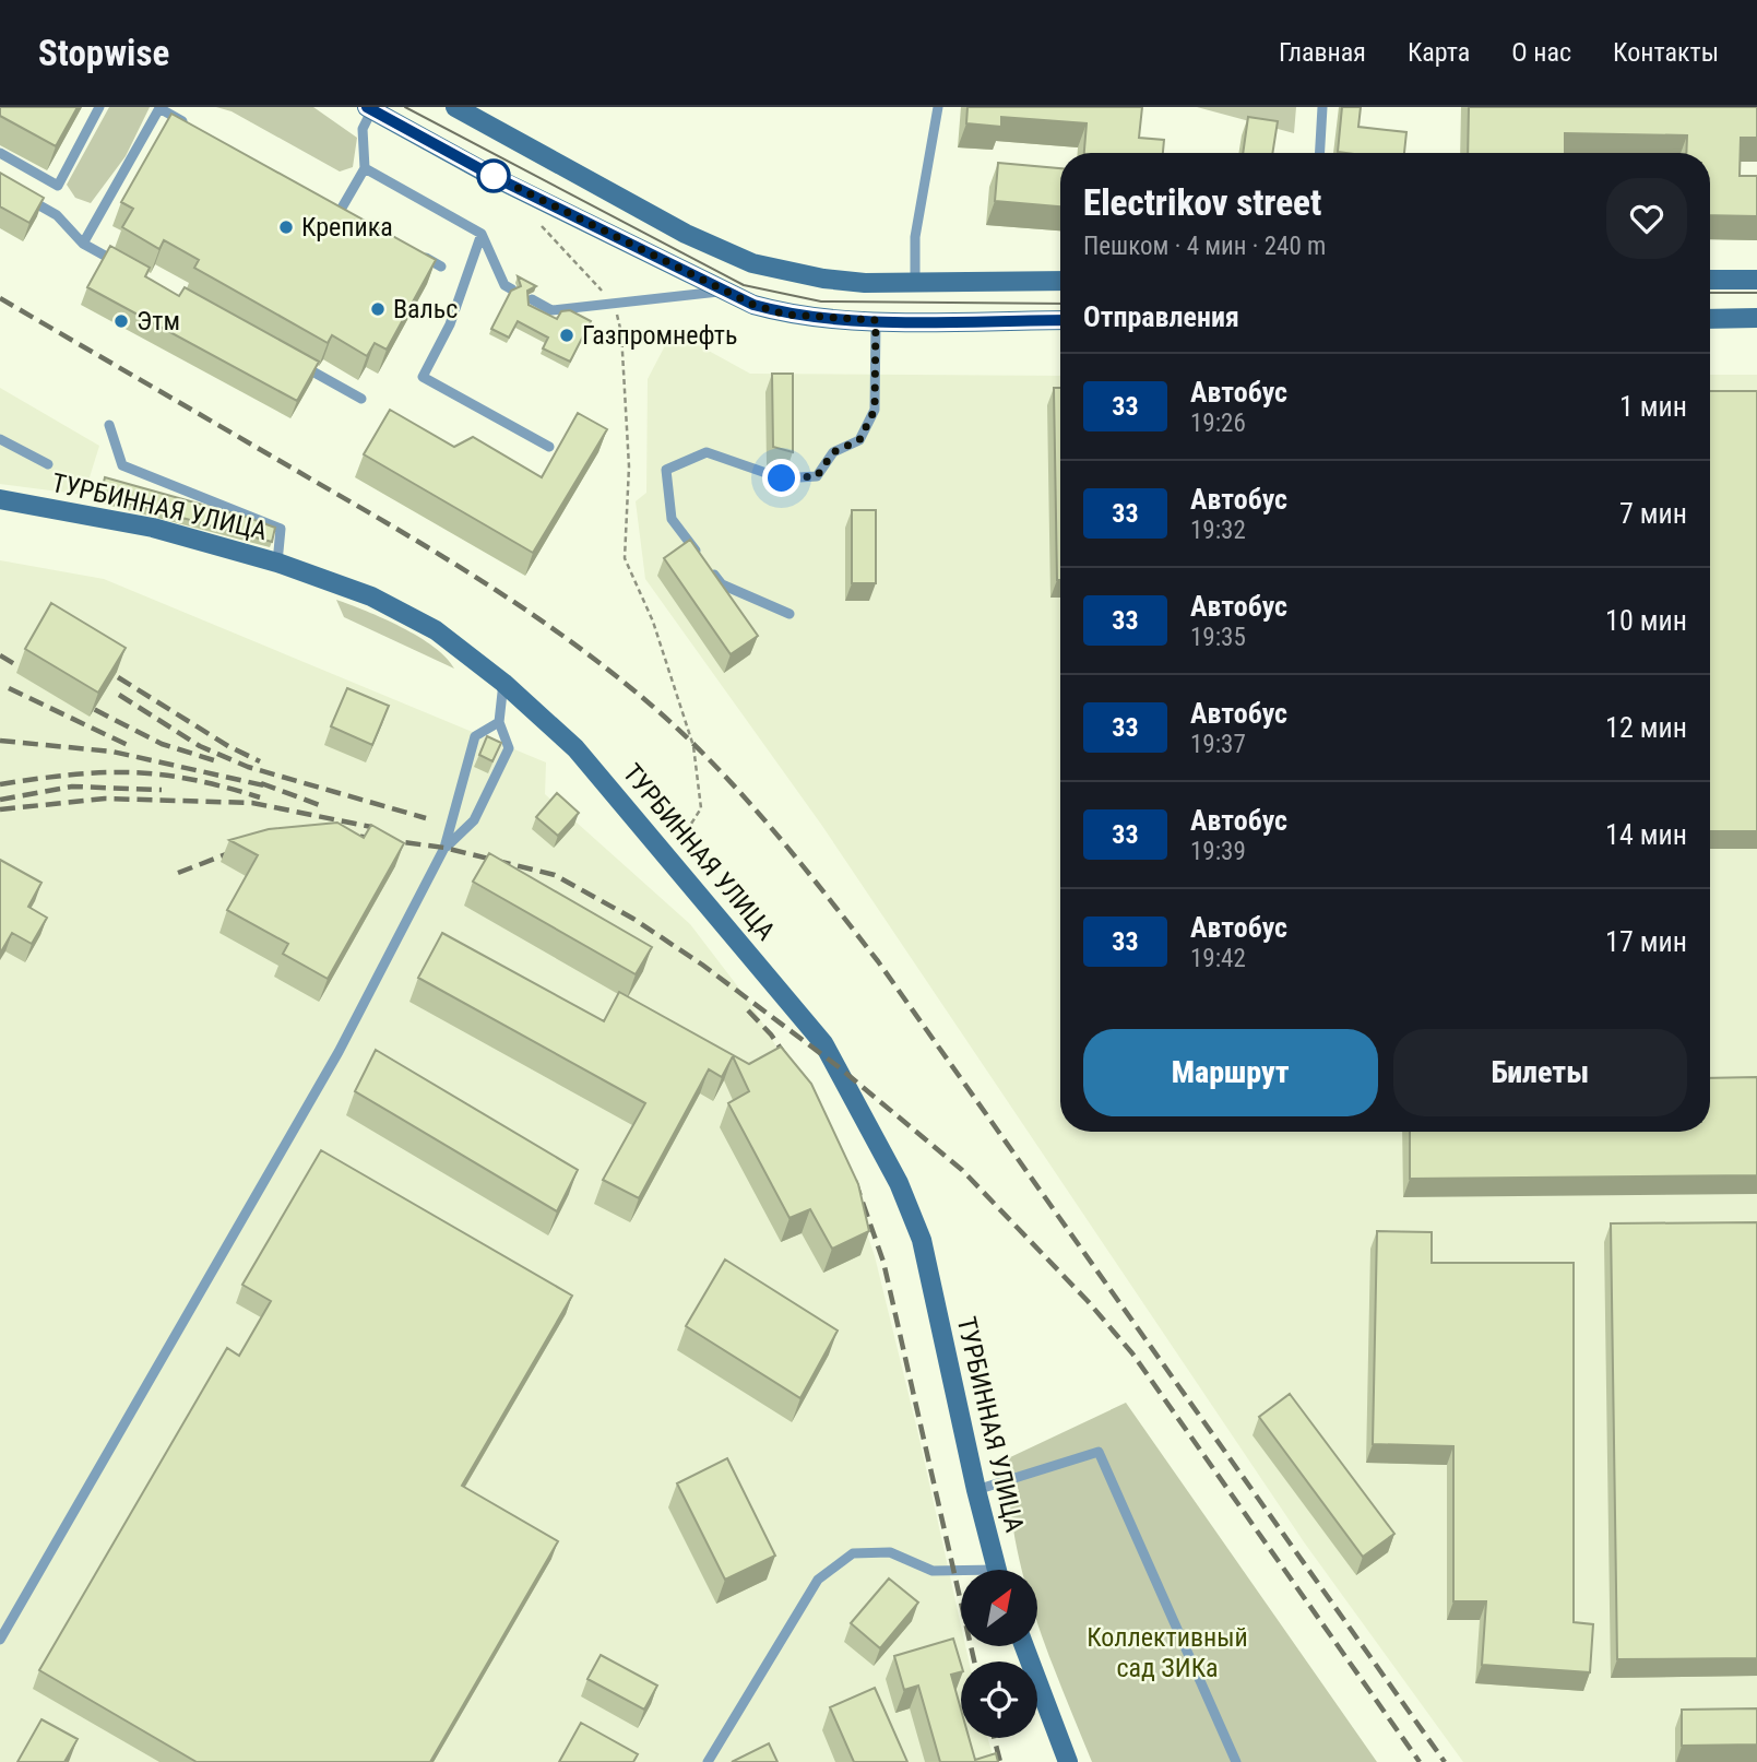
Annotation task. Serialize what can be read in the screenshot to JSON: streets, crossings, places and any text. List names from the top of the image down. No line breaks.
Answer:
{"streets":{"main road":["ТУРБИННАЯ УЛИЦА"]},"parks":["Коллективный сад ЗИКа"],"places":["Крепика","Вальс","Этм","Газпромнефть"],"lines":["bus line 33"],"north":"top right","page":{"header":"Stopwise","nav":["Главная","Карта","О нас","Контакты"],"heading":[["Electrikov street","Пешком · 4 мин · 240 m"],"Отправления"],"list":[{"mark":"33","name":"Автобус","note":"19:26","value":"1 мин"},{"mark":"33","name":"Автобус","note":"19:32","value":"7 мин"},{"mark":"33","name":"Автобус","note":"19:35","value":"10 мин"},{"mark":"33","name":"Автобус","note":"19:37","value":"12 мин"},{"mark":"33","name":"Автобус","note":"19:39","value":"14 мин"},{"mark":"33","name":"Автобус","note":"19:42","value":"17 мин"}],"buttons":["Маршрут","Билеты"]}}
